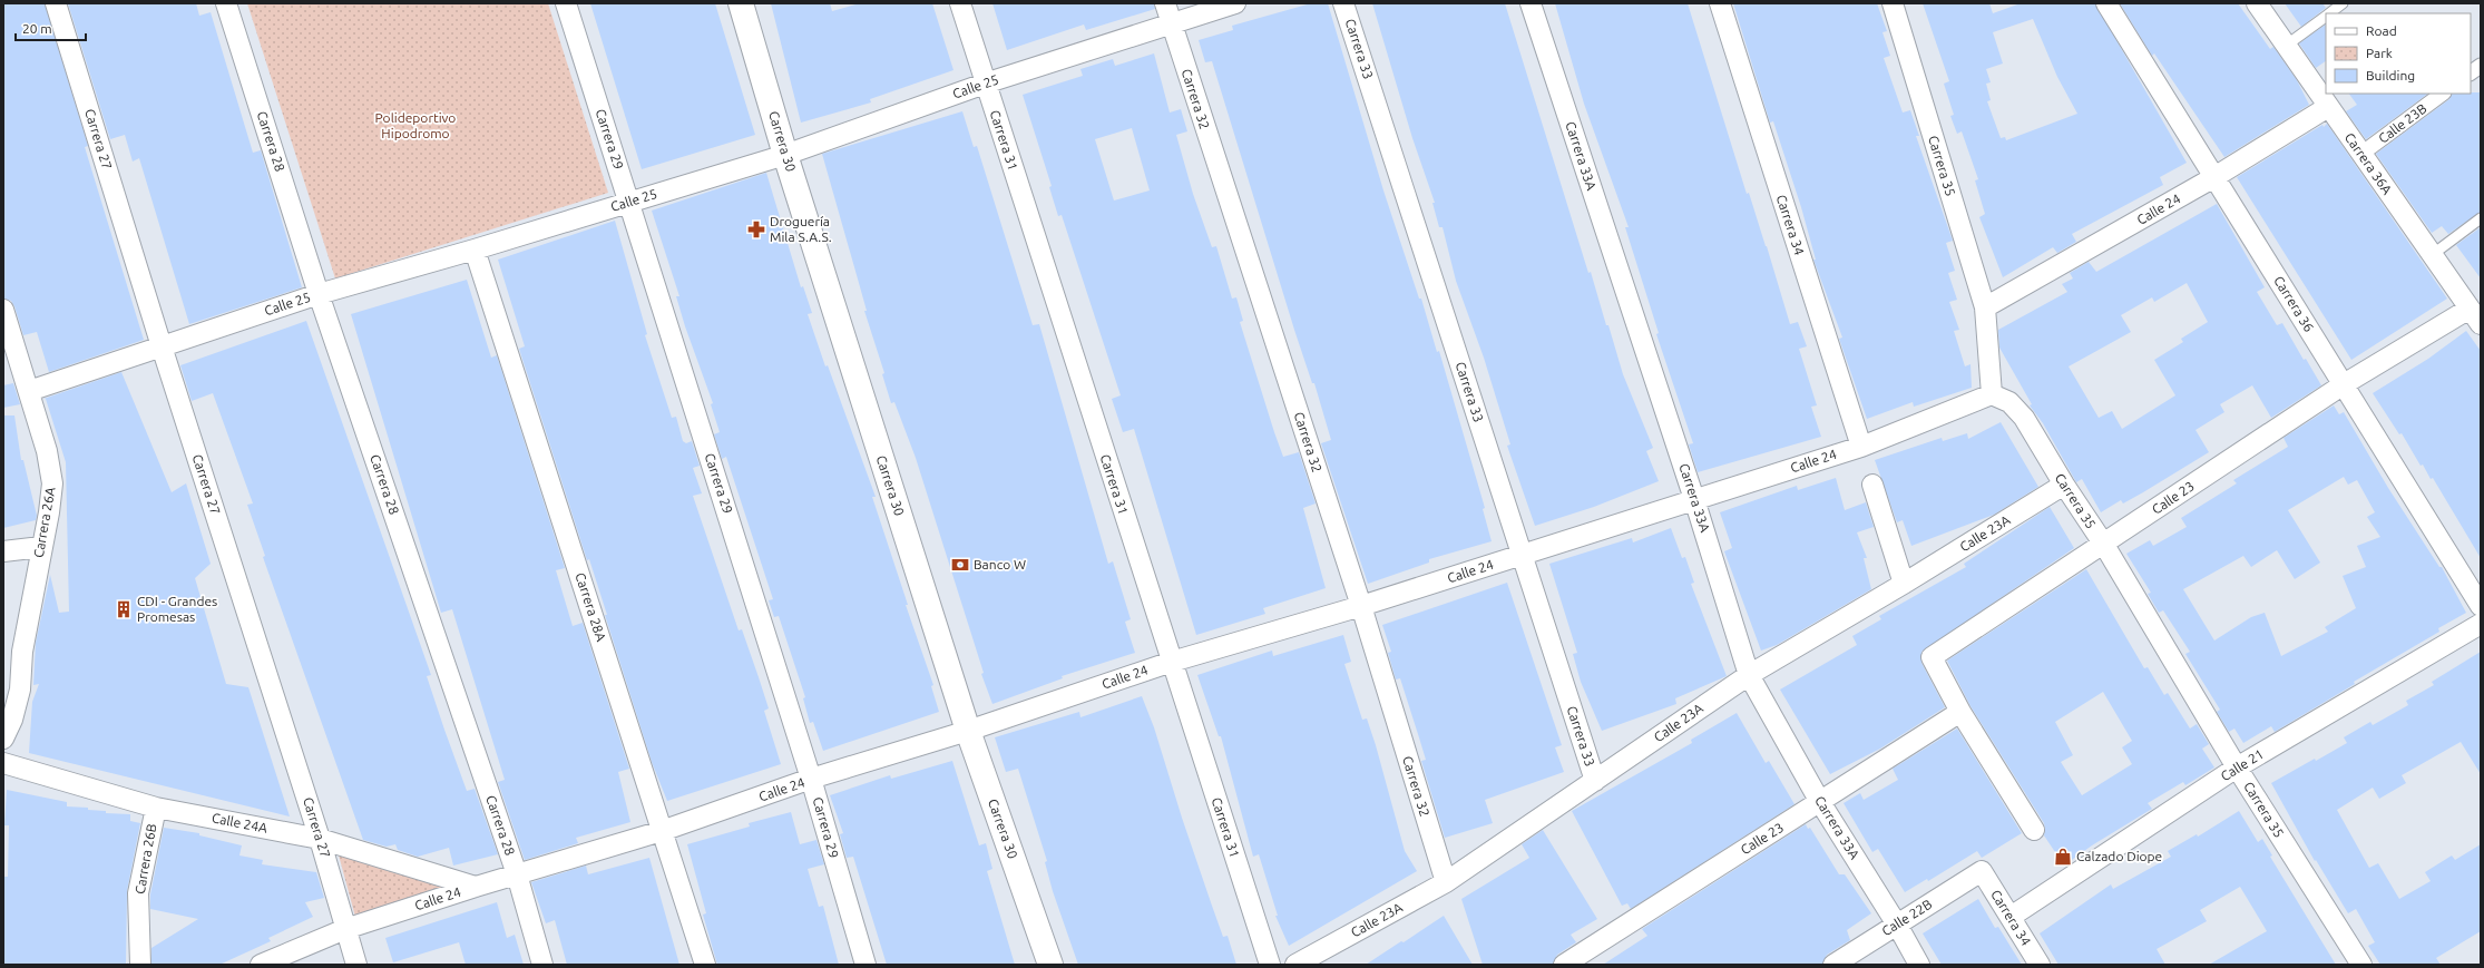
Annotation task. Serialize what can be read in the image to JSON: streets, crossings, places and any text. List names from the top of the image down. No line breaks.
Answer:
{"streets":{"street":["Carrera 33","Calle 25","Carrera 32","Calle 23B","Carrera 27","Carrera 29","Carrera 31","Carrera 28","Carrera 30","Carrera 33A","Carrera 36A","Carrera 35","Calle 24","Carrera 34","Carrera 36","Calle 23","Carrera 26A","Calle 23A","Carrera 28A","Calle 21","Calle 24A","Carrera 26B","Calle 22B"]},"crossings":[["Carrera 33","Calle 24"],["Carrera 33","Calle 23A"],["Calle 25","Carrera 32"],["Calle 25","Carrera 27"],["Calle 25","Carrera 29"],["Calle 25","Carrera 31"],["Calle 25","Carrera 28"],["Calle 25","Carrera 30"],["Calle 25","Carrera 26A"],["Calle 25","Carrera 28A"],["Carrera 32","Calle 24"],["Carrera 32","Calle 23A"],["Calle 23B","Carrera 36A"],["Carrera 27","Calle 24"],["Carrera 27","Calle 24A"],["Carrera 29","Calle 24"],["Carrera 31","Calle 24"],["Carrera 28","Calle 24"],["Carrera 30","Calle 24"],["Carrera 33A","Calle 24"],["Carrera 33A","Calle 23"],["Carrera 33A","Calle 23A"],["Carrera 33A","Calle 22B"],["Carrera 36A","Calle 24"],["Carrera 36A","Calle 23"],["Carrera 35","Calle 24"],["Carrera 35","Calle 23"],["Carrera 35","Calle 23A"],["Carrera 35","Calle 21"],["Calle 24","Carrera 34"],["Calle 24","Carrera 36"],["Calle 24","Carrera 28A"],["Calle 24","Calle 24A"],["Carrera 34","Calle 21"],["Carrera 34","Calle 22B"],["Carrera 36","Calle 23"],["Calle 24A","Carrera 26B"]],"parks":["Polideportivo Hipodromo"],"places":{"pharmacy":["Droguería Mila S.A.S."],"bank":["Banco W"],"building":["CDI - Grandes Promesas"],"shop":["Calzado Diope"]},"legend":["Road","Park","Building"],"scale_bar":"20 m"}
